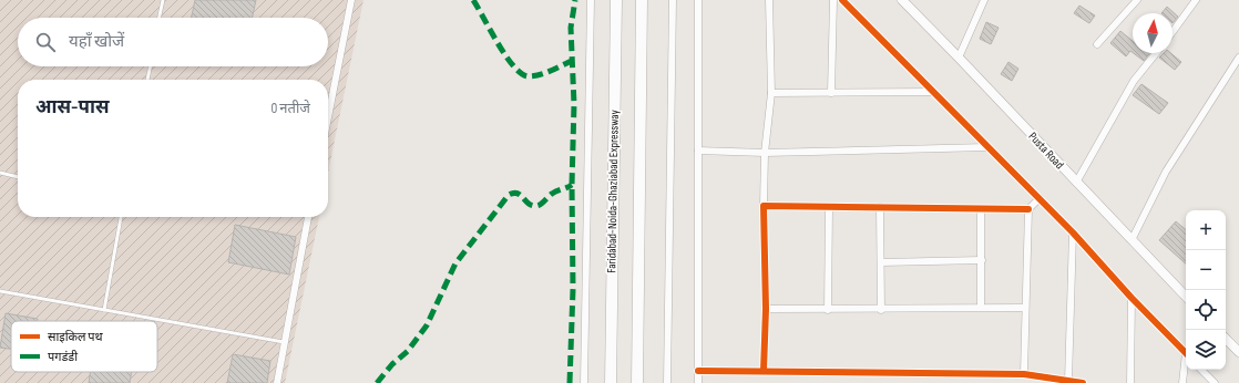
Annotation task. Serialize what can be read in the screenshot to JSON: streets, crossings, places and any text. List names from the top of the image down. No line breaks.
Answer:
{"streets":{"main road":["Faridabad-Noida-Ghaziabad Expressway"],"street":["Pusta Road"]},"legend":["साइकिल पथ","पगडंडी"],"north":"top","page":{"search":"यहाँ खोजें","heading":["आस-पास","0 नतीजे"],"map_buttons":["+","−"]}}
